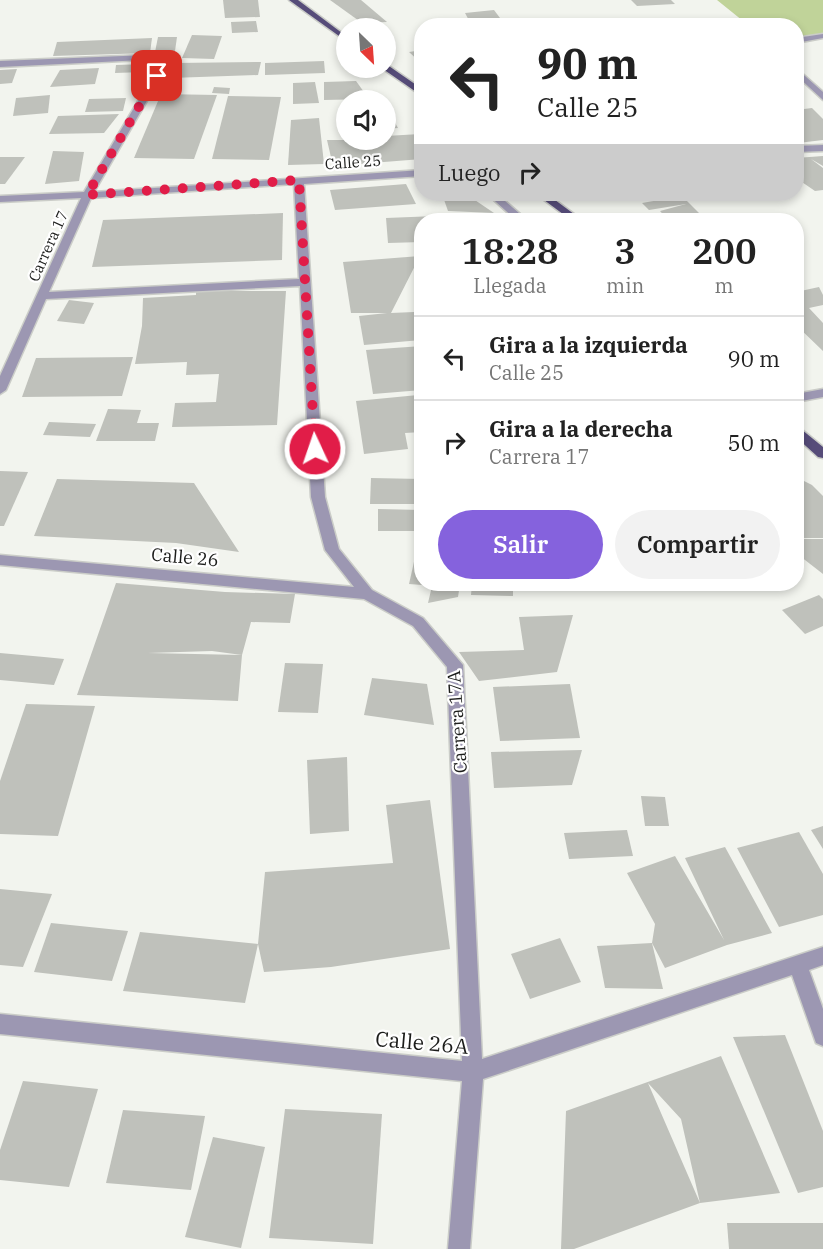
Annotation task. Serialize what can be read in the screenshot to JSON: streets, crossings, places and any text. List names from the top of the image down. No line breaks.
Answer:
{"streets":{"street":["Calle 25","Carrera 17","Calle 26","Carrera 17A","Calle 26A"]},"crossings":[["Calle 25","Carrera 17"],["Calle 25","Carrera 17A"],["Calle 26","Carrera 17A"],["Carrera 17A","Calle 26A"]],"north":"bottom right","page":{"turn":["90 m","Calle 25"],"then":"Luego","eta":["18:28","Llegada","3","min","200","m"],"list":[{"name":"Gira a la izquierda","note":"Calle 25","value":"90 m"},{"name":"Gira a la derecha","note":"Carrera 17","value":"50 m"}],"buttons":["Salir","Compartir"]}}
